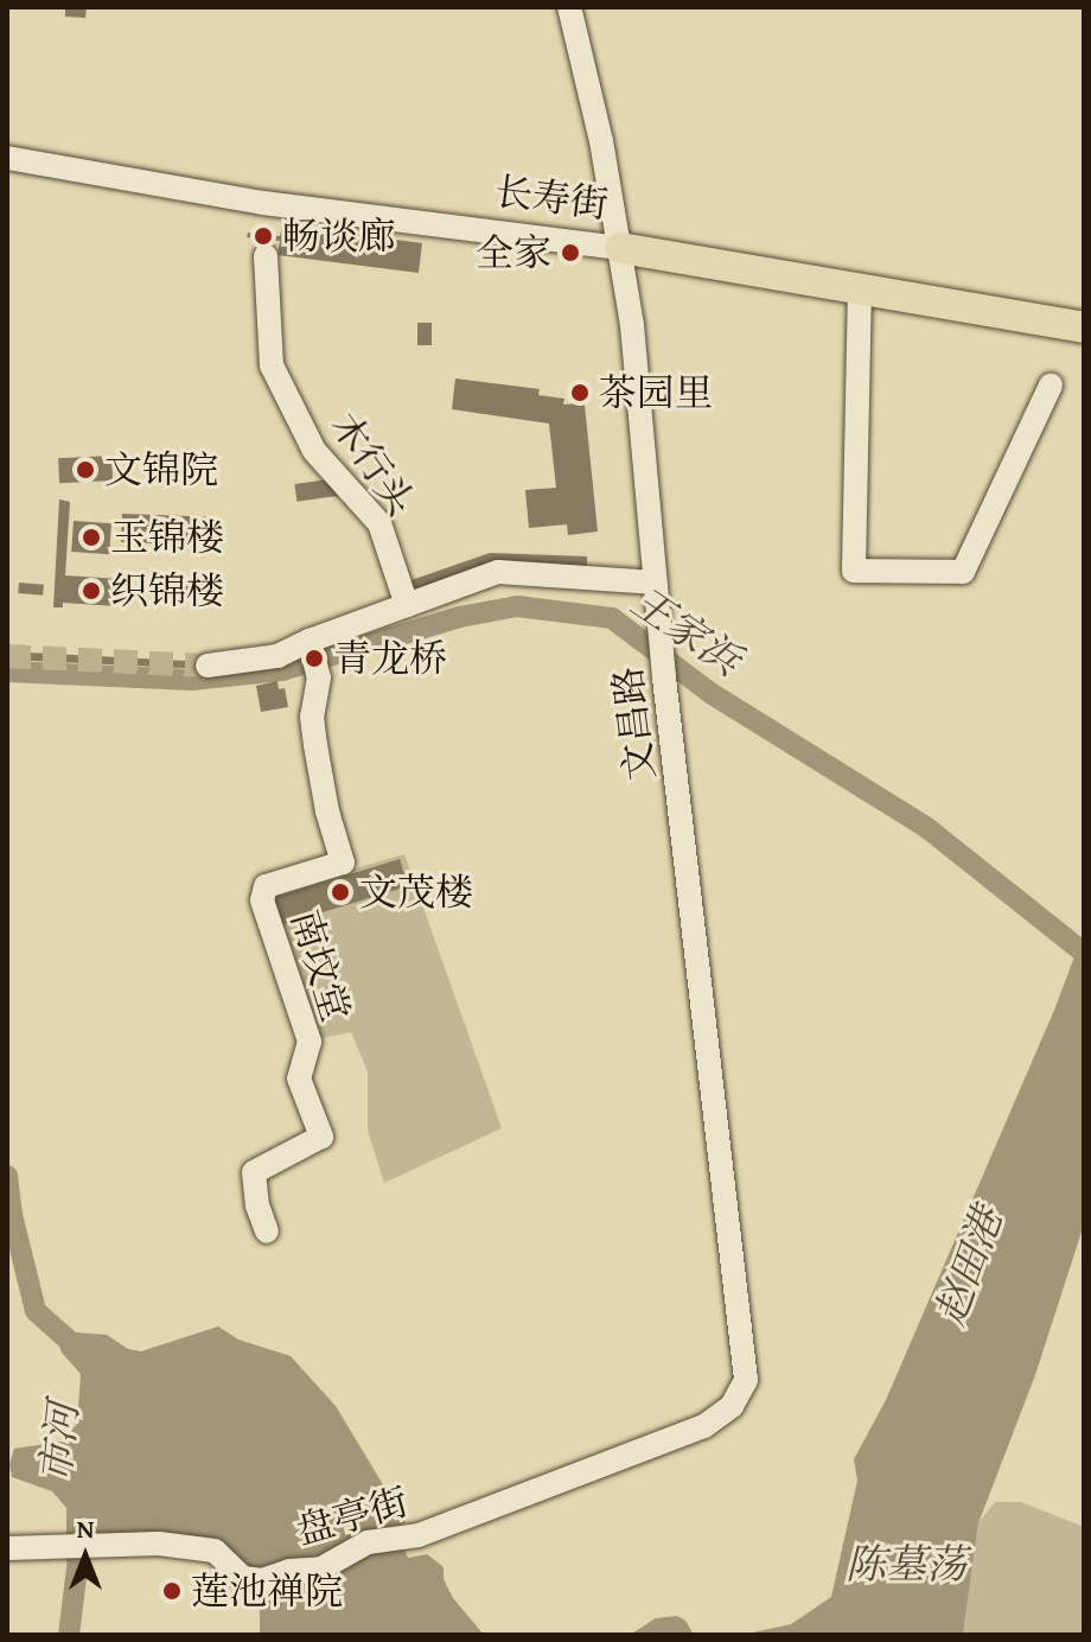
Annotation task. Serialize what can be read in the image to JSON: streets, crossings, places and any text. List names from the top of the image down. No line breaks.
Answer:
{"streets":{"main road":["长寿街"],"street":["木行头","文昌路","南坟堂","盘亭街"]},"crossings":[["长寿街","文昌路"],["文昌路","盘亭街"]],"water":["王家浜","赵田港","市河","陈墓荡"],"places":["畅谈廊","全家","茶园里","文锦院","玉锦楼","织锦楼","青龙桥","文茂楼","莲池禅院"],"north":"top"}
